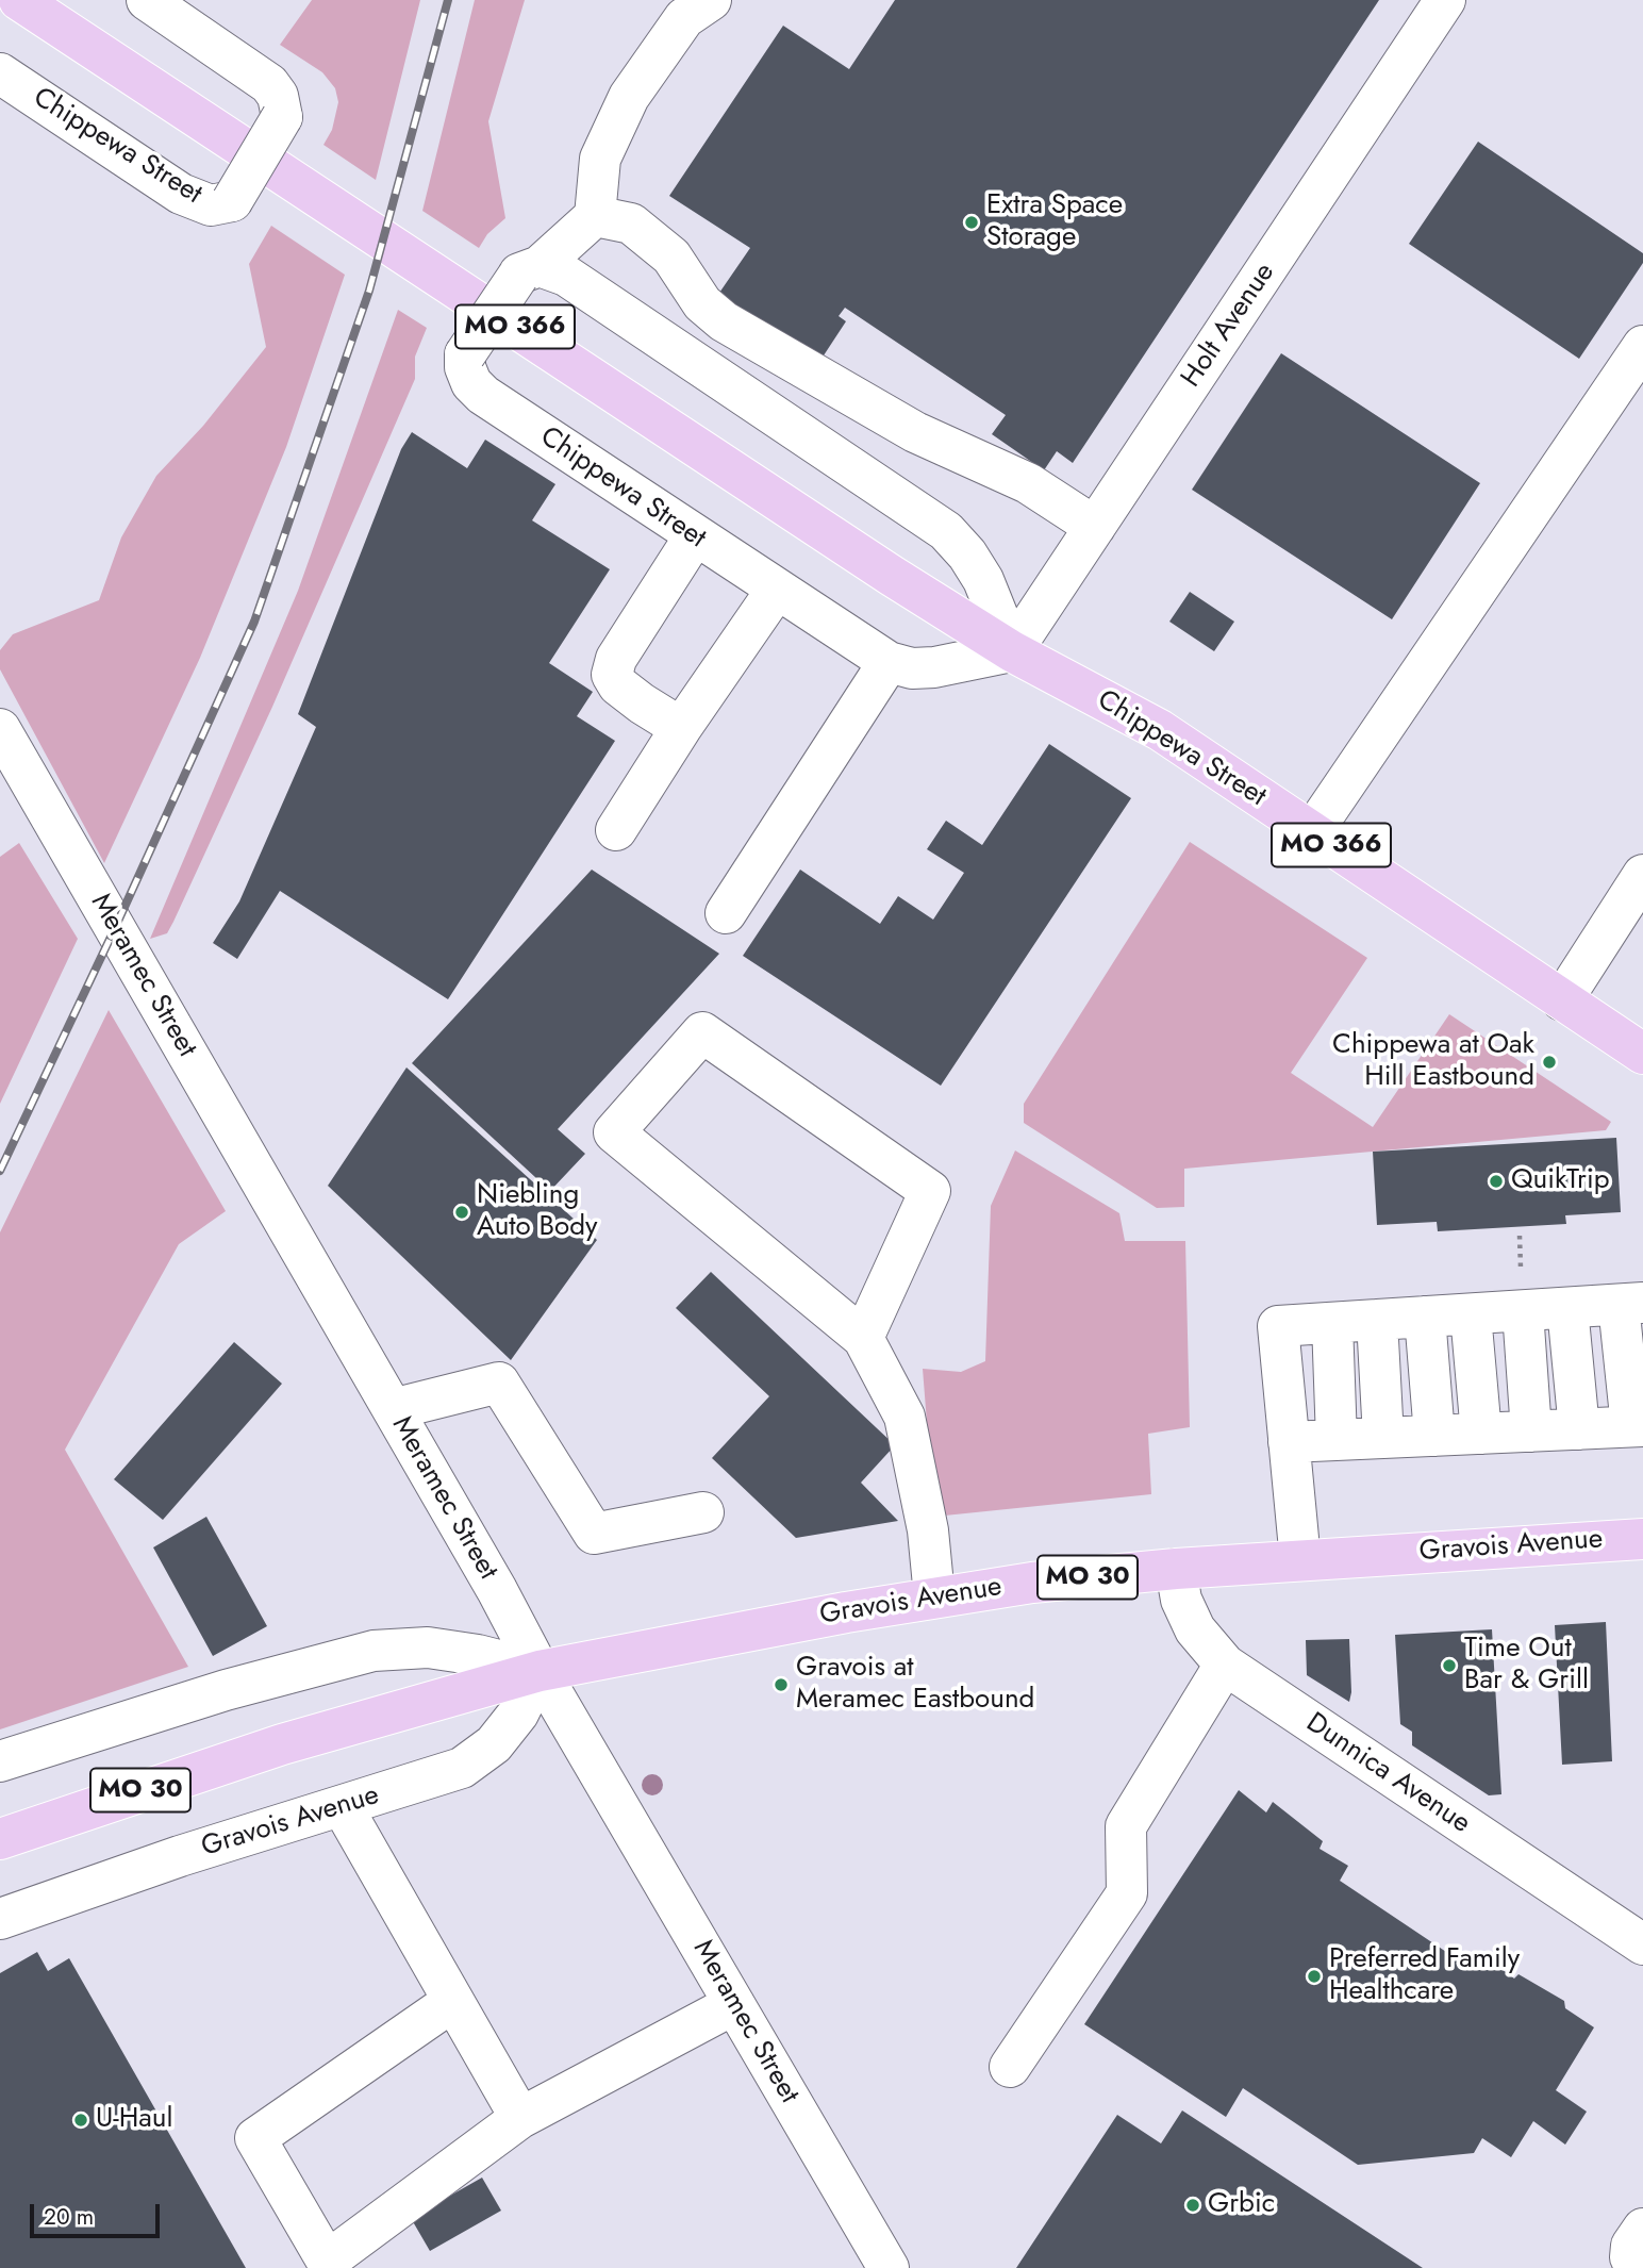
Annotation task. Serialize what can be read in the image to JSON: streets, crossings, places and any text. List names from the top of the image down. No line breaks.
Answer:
{"streets":{"main road":["Chippewa Street","MO 366","Gravois Avenue","MO 30"],"street":["Holt Avenue","Meramec Street","Dunnica Avenue"]},"crossings":[["Chippewa Street","Holt Avenue"],["Meramec Street","Gravois Avenue"],["Gravois Avenue","Dunnica Avenue"]],"places":["Extra Space Storage","Chippewa at Oak Hill Eastbound","QuikTrip","Niebling Auto Body","Time Out Bar & Grill","Gravois at Meramec Eastbound","Preferred Family Healthcare","U-Haul","Grbic"],"scale_bar":"20 m"}
